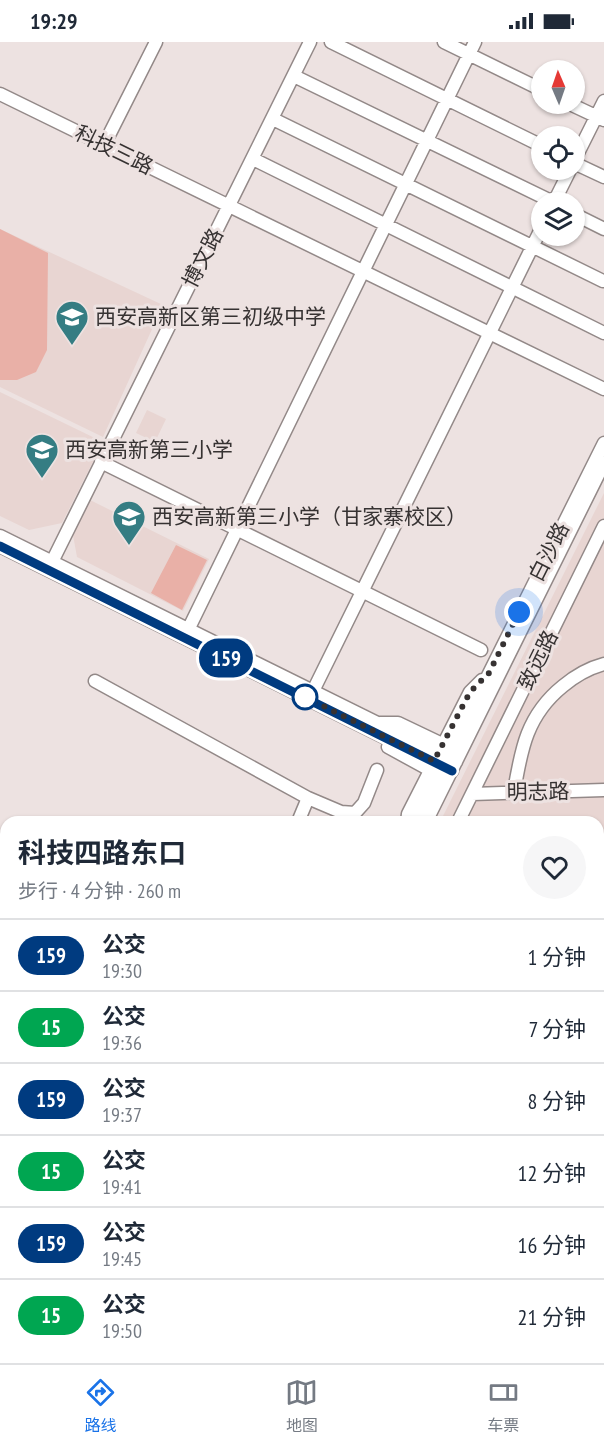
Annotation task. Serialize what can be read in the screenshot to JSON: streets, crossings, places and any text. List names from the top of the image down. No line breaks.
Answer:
{"streets":{"street":["科技三路","博文路","白沙路","致远路","明志路"]},"crossings":[["科技三路","博文路"],["致远路","明志路"]],"places":{"school or university":["西安高新区第三初级中学","西安高新第三小学","西安高新第三小学（甘家寨校区）"]},"lines":["bus line 159"],"north":"top","page":{"status":"19:29","on_map":"159","heading":["科技四路东口","步行 · 4 分钟 · 260 m"],"list":[{"mark":"159","name":"公交","note":"19:30","value":"1 分钟"},{"mark":"15","name":"公交","note":"19:36","value":"7 分钟"},{"mark":"159","name":"公交","note":"19:37","value":"8 分钟"},{"mark":"15","name":"公交","note":"19:41","value":"12 分钟"},{"mark":"159","name":"公交","note":"19:45","value":"16 分钟"},{"mark":"15","name":"公交","note":"19:50","value":"21 分钟"}],"tabs":["路线","地图","车票"]}}
